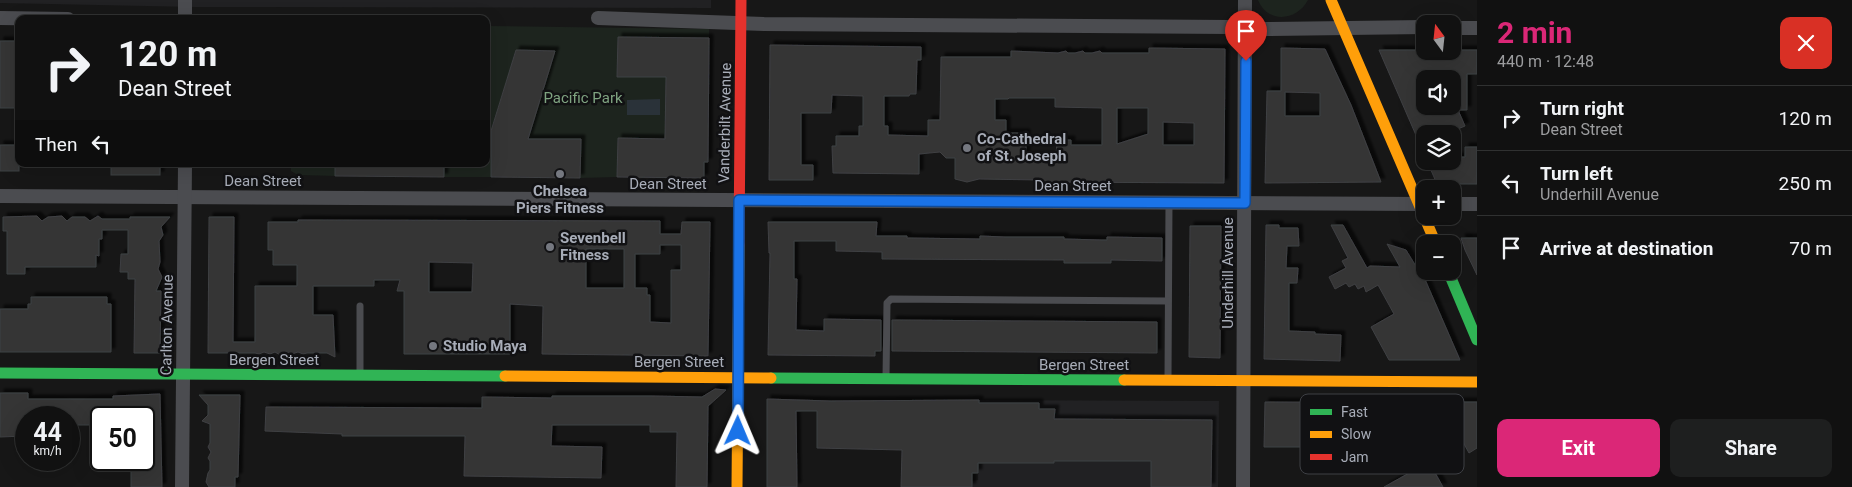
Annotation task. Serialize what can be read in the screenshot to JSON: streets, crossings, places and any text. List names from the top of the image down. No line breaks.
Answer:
{"streets":{"street":["Vanderbilt Avenue","Dean Street","Underhill Avenue","Carlton Avenue","Bergen Street"]},"crossings":[["Vanderbilt Avenue","Dean Street"],["Vanderbilt Avenue","Bergen Street"],["Dean Street","Underhill Avenue"],["Dean Street","Carlton Avenue"],["Underhill Avenue","Bergen Street"],["Carlton Avenue","Bergen Street"]],"parks":["Pacific Park"],"places":["Co-Cathedral of St. Joseph","Chelsea Piers Fitness","Sevenbell Fitness","Studio Maya"],"legend":["Fast","Slow","Jam"],"north":"top","page":{"heading":["2 min","440 m · 12:48"],"map_buttons":["+","−"],"turn":["120 m","Dean Street"],"list":[{"name":"Turn right","note":"Dean Street","value":"120 m"},{"name":"Turn left","note":"Underhill Avenue","value":"250 m"},{"name":"Arrive at destination","value":"70 m"}],"then":"Then","speed":"44 km/h","limit":"50","buttons":["Exit","Share"]}}
